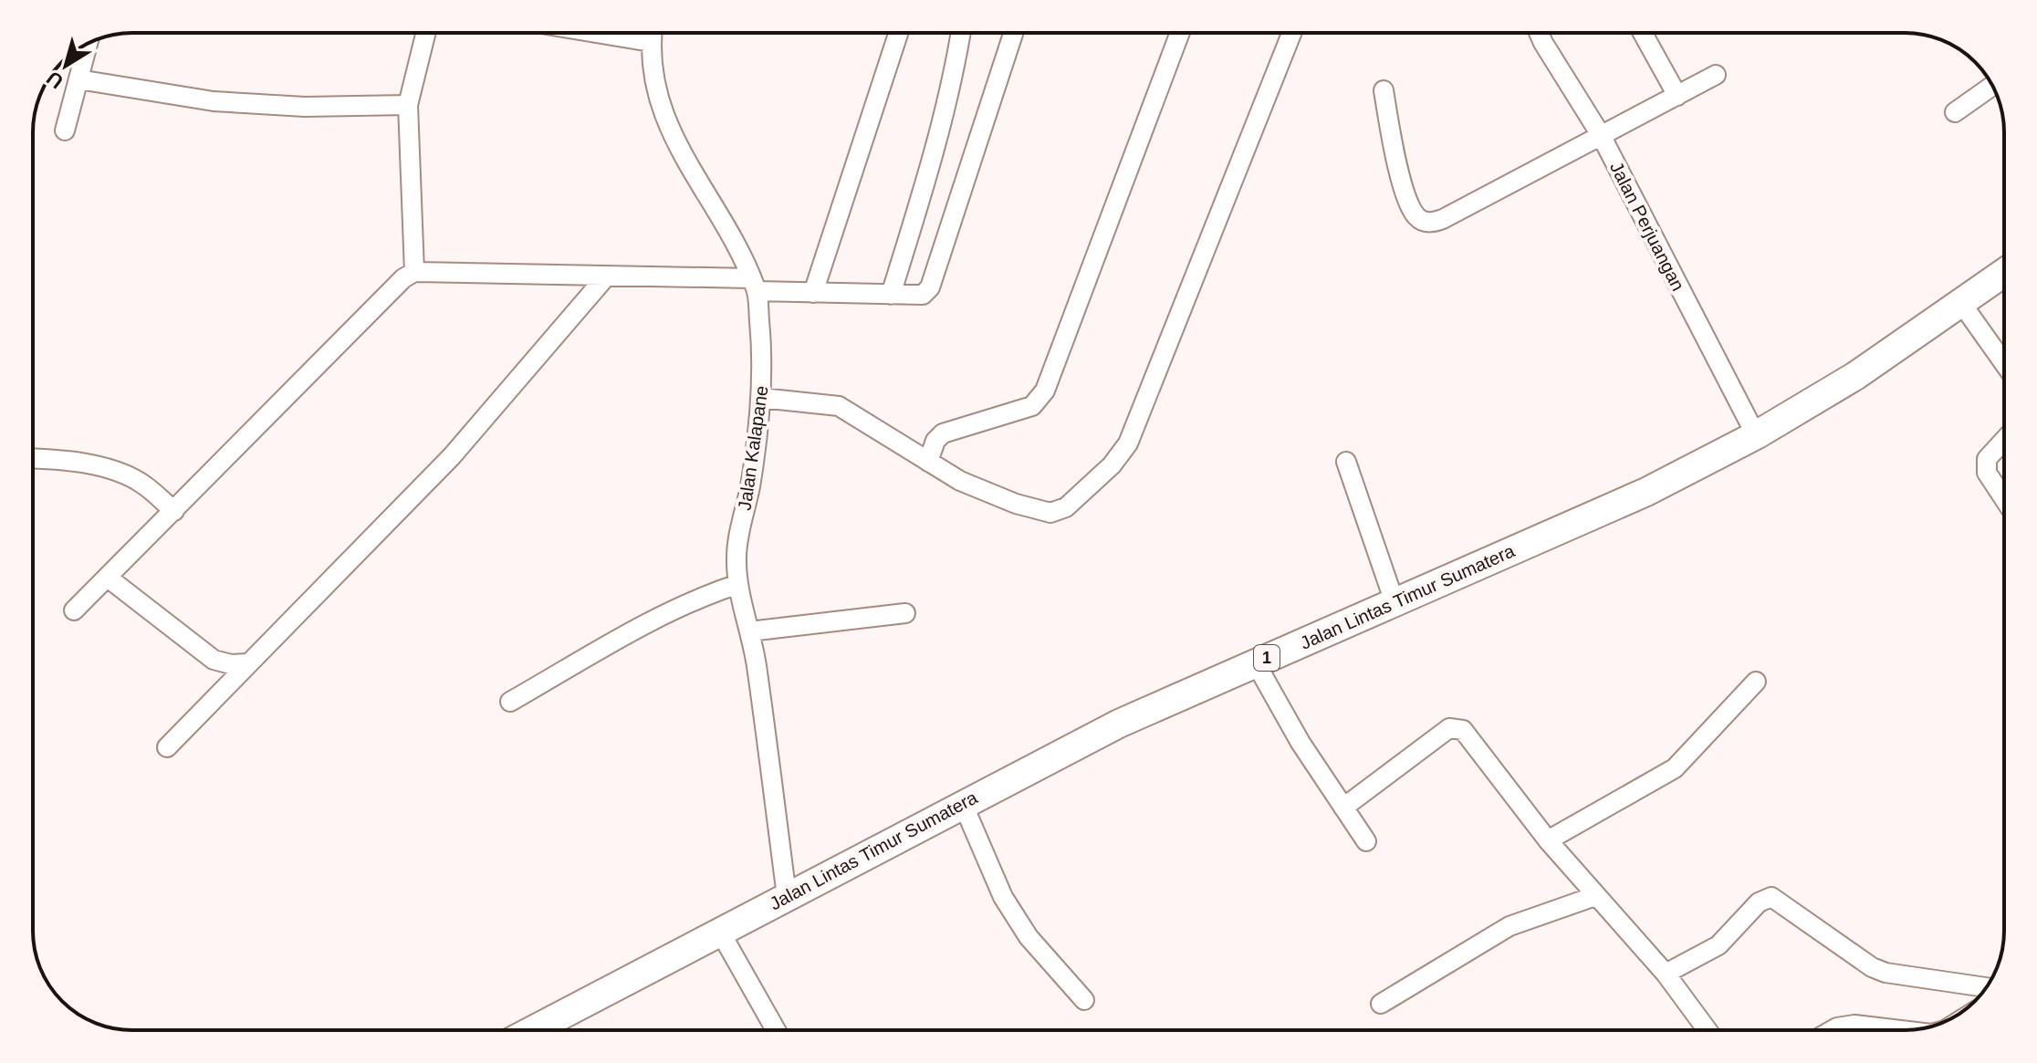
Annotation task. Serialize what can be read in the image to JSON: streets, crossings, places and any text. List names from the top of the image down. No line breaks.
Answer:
{"streets":{"highway":["Jalan Lintas Timur Sumatera","1"],"street":["Jalan Perjuangan","Jalan Kalapane"]},"crossings":[["Jalan Perjuangan","Jalan Lintas Timur Sumatera"],["Jalan Kalapane","Jalan Lintas Timur Sumatera"]],"north":"bottom left"}
